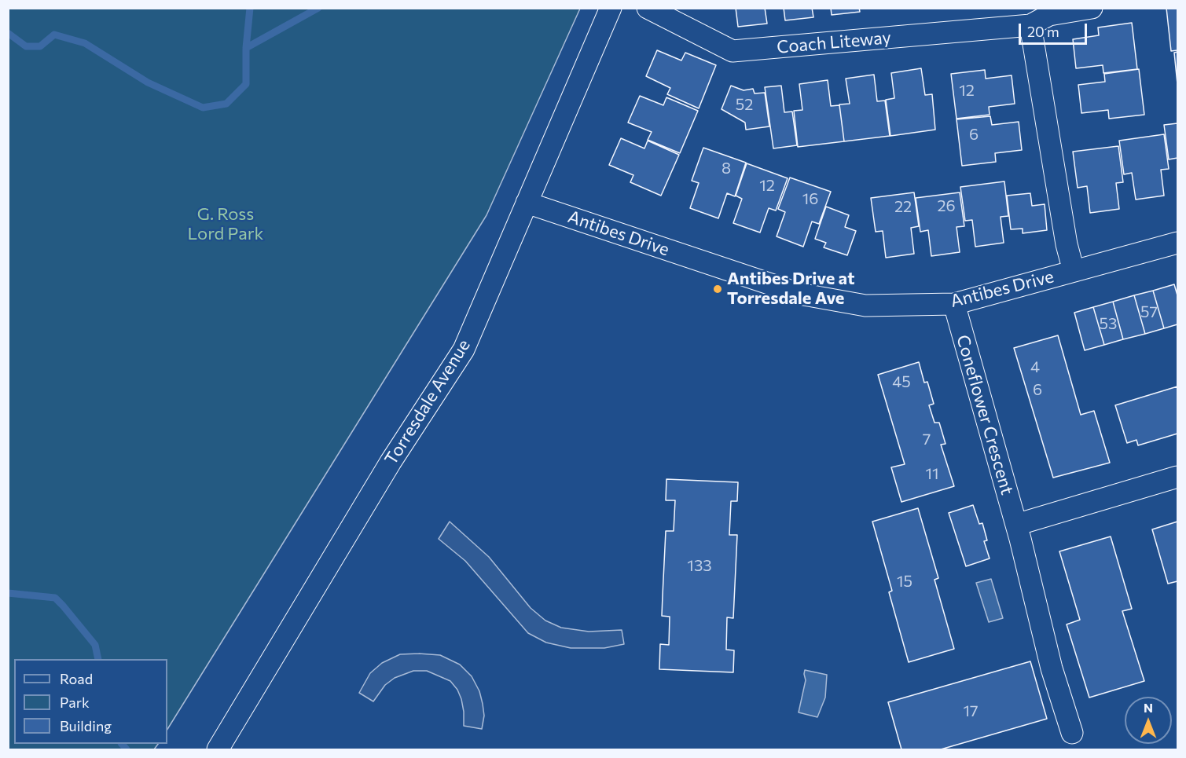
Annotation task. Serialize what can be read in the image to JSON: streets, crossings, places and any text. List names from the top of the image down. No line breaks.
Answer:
{"streets":{"street":["Coach Liteway","Antibes Drive","Torresdale Avenue","Coneflower Crescent"]},"crossings":[["Antibes Drive","Torresdale Avenue"],["Antibes Drive","Coneflower Crescent"]],"parks":["G. Ross Lord Park"],"places":["Antibes Drive at Torresdale Ave"],"house_numbers":["12","52","6","8","12","16","26","22","57","53","4","45","6","7","11","133","15","17"],"legend":["Road","Park","Building"],"scale_bar":"20 m","north":"top"}
